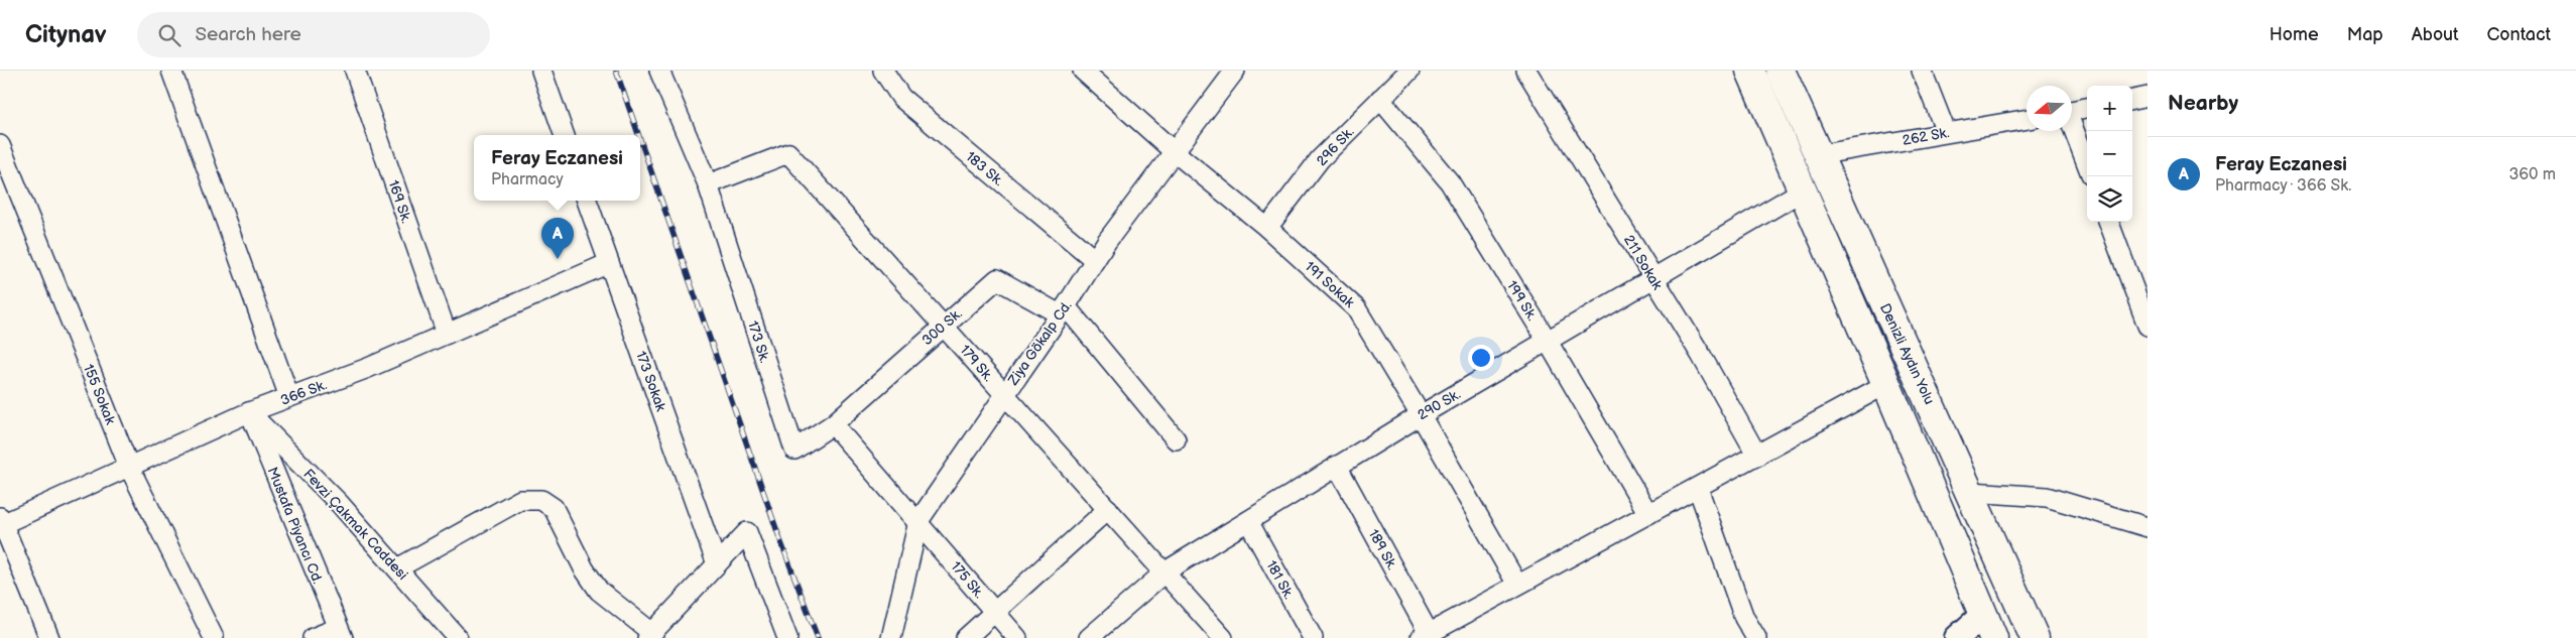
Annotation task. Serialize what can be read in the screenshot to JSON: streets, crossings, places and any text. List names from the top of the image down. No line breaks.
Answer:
{"streets":{"highway":["Denizli Aydın Yolu"],"street":["262 Sk.","296 Sk.","183 Sk.","169 Sk.","211 Sokak","191 Sokak","199 Sk.","300 Sk.","173 Sk.","Ziya Gökalp Cd.","179 Sk.","173 Sokak","366 Sk.","155 Sokak","290 Sk.","Fevzi Çakmak Caddesi","Mustafa Piyancı Cd.","189 Sk.","175 Sk.","181 Sk."]},"crossings":[["262 Sk.","Denizli Aydın Yolu"],["296 Sk.","191 Sokak"],["296 Sk.","199 Sk."],["183 Sk.","Ziya Gökalp Cd."],["169 Sk.","366 Sk."],["211 Sokak","290 Sk."],["191 Sokak","Ziya Gökalp Cd."],["191 Sokak","290 Sk."],["199 Sk.","290 Sk."],["300 Sk.","173 Sk."],["300 Sk.","Ziya Gökalp Cd."],["300 Sk.","179 Sk."],["173 Sk.","179 Sk."],["Ziya Gökalp Cd.","179 Sk."],["Ziya Gökalp Cd.","175 Sk."],["179 Sk.","290 Sk."],["173 Sokak","366 Sk."],["366 Sk.","155 Sokak"],["366 Sk.","Fevzi Çakmak Caddesi"],["366 Sk.","Mustafa Piyancı Cd."],["290 Sk.","189 Sk."],["290 Sk.","181 Sk."],["Fevzi Çakmak Caddesi","Mustafa Piyancı Cd."]],"north":"left","page":{"header":"Citynav","search":"Search here","nav":["Home","Map","About","Contact"],"heading":"Nearby","map_buttons":["+","−"],"popup":["Feray Eczanesi","Pharmacy"],"list":[{"mark":"A","name":"Feray Eczanesi","note":"Pharmacy · 366 Sk.","value":"360 m"}],"pins":"A"}}
